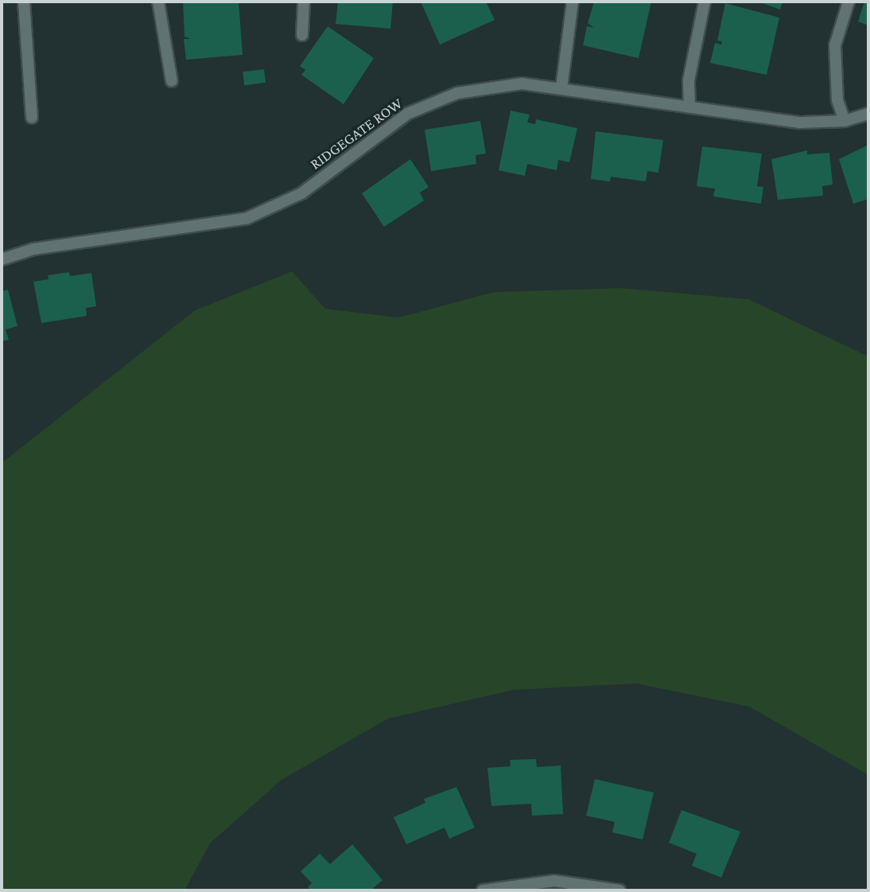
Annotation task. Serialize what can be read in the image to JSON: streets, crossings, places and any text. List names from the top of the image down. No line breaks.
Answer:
{"streets":{"street":["RIDGEGATE ROW"]}}
